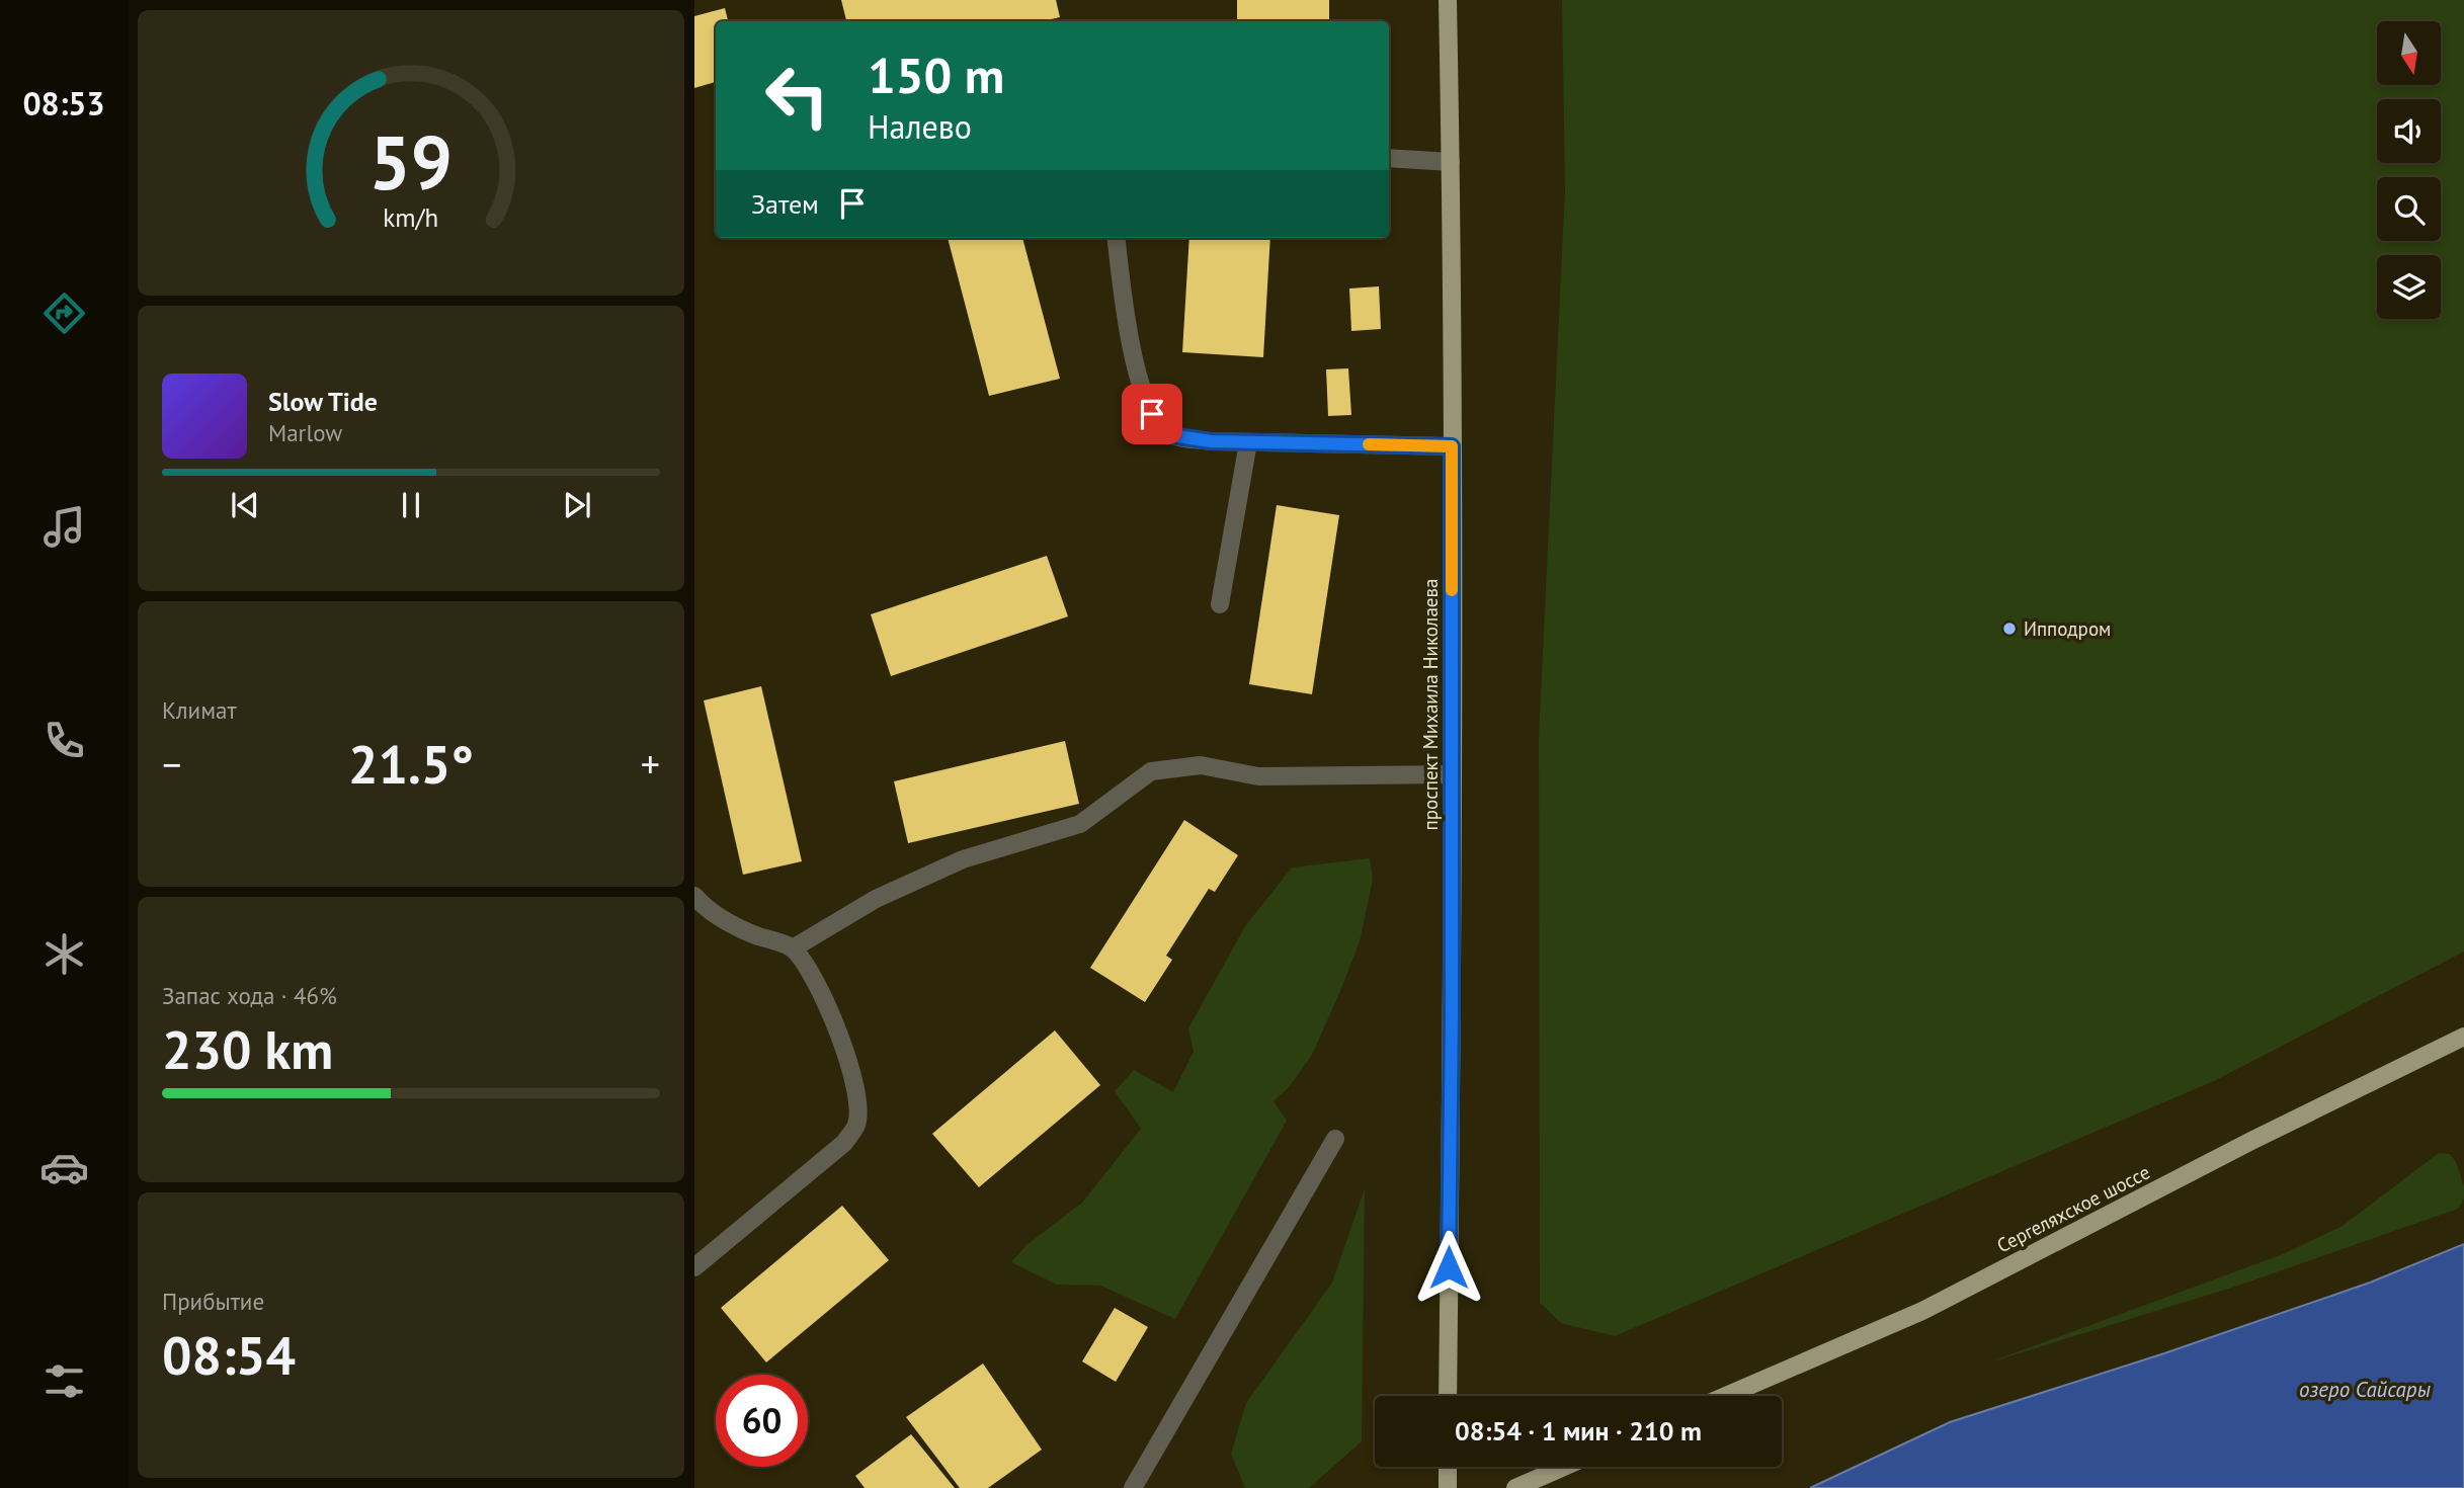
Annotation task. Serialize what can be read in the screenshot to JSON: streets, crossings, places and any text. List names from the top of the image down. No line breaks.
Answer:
{"streets":{"main road":["проспект Михаила Николаева","Сергеляхское шоссе"]},"water":["озеро Сайсары"],"places":["Ипподром"],"north":"bottom","page":{"tabs":"08:53","turn":["150 m","Налево"],"then":"Затем","song":["Slow Tide","Marlow"],"tile":["Климат",["Запас хода · 46%","230 km"],["Прибытие","08:54"]],"heat":["−","21.5°","+"],"limit":"60","trip":"08:54 · 1 мин · 210 m","gauge":["59","km/h"]}}
